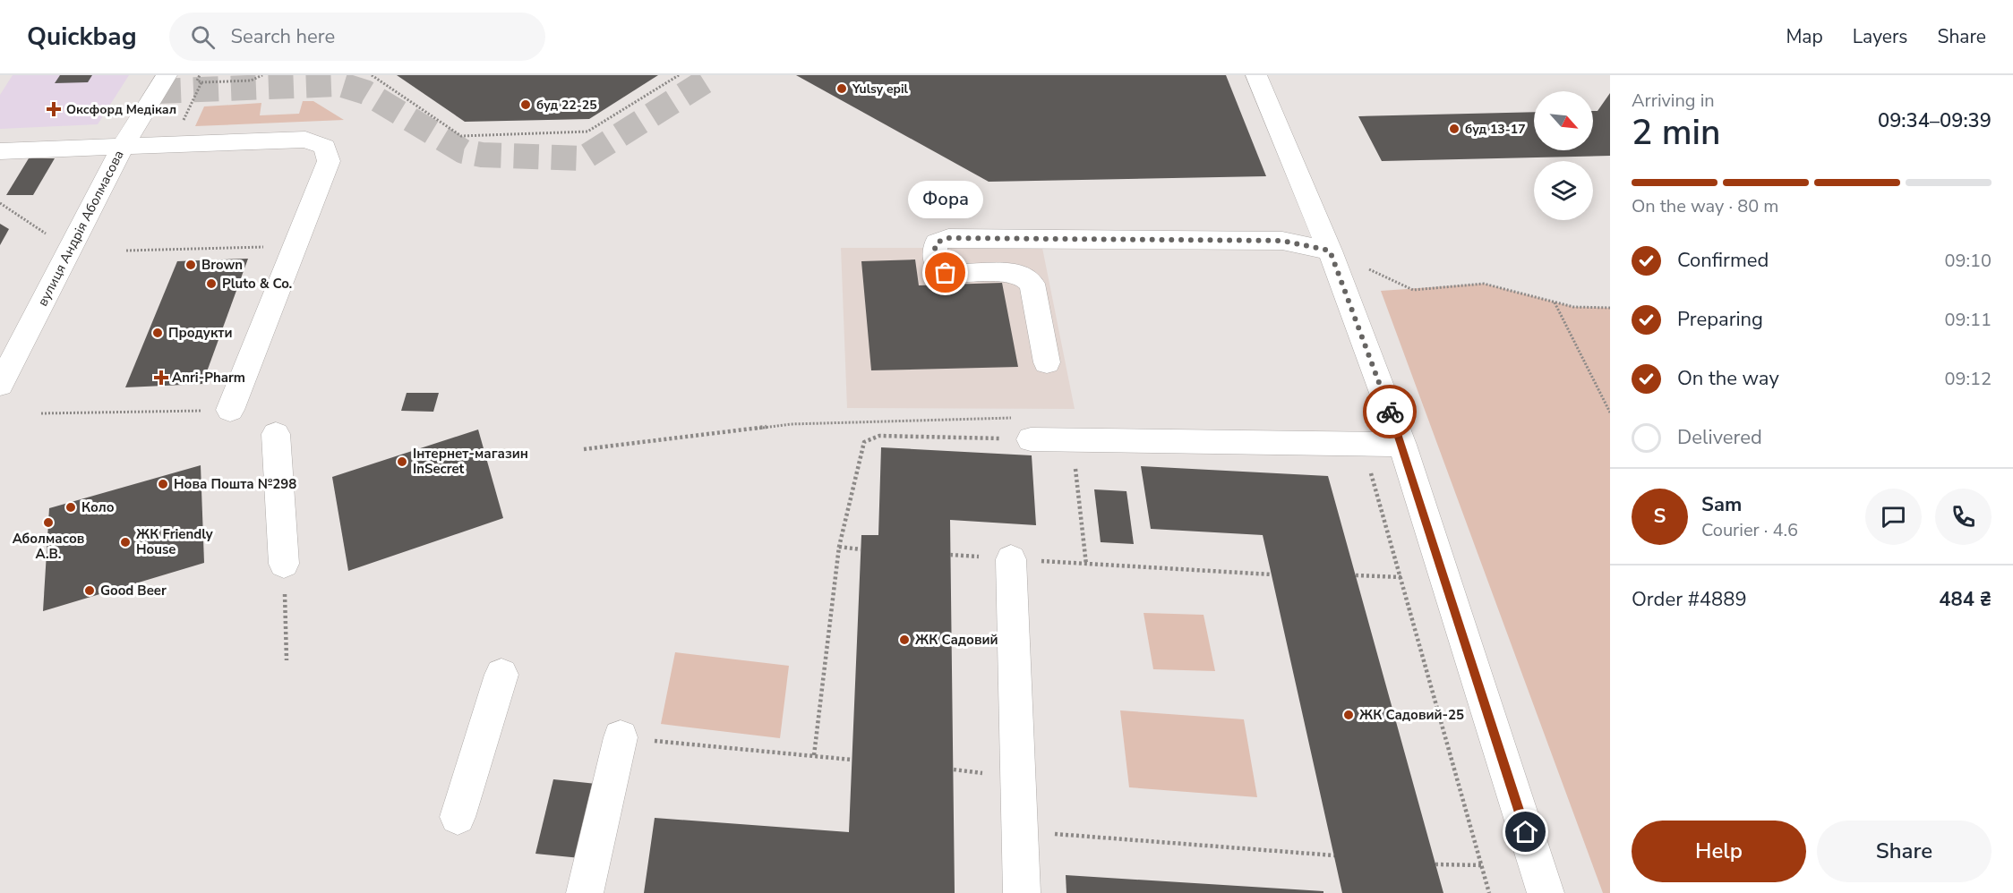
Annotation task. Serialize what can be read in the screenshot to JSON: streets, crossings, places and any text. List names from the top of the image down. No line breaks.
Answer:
{"streets":{"street":["вулиця Андрія Аболмасова"]},"places":{"other":["Yulsy epil","буд 22-25","буд 13-17","Brown","Фора","Pluto & Co.","Продукти","Інтернет-магазин InSecret","Нова Пошта №298","Коло","Аболмасов А.В.","ЖК Friendly House","Good Beer","ЖК Садовий","ЖК Садовий-25"],"health":["Оксфорд Медікал","Anri-Pharm"]},"north":"bottom right","page":{"header":"Quickbag","search":"Search here","nav":["Map","Layers","Share"],"heading":["2 min","Arriving in","09:34–09:39"],"panel":["Sam","Courier · 4.6","Order #4889","484 ₴"],"bar":"On the way · 80 m","bubble":"Фора","list":[["Confirmed","09:10"],["Preparing","09:11"],["On the way","09:12"],"Delivered"],"round":"S","buttons":["Help","Share"]}}
